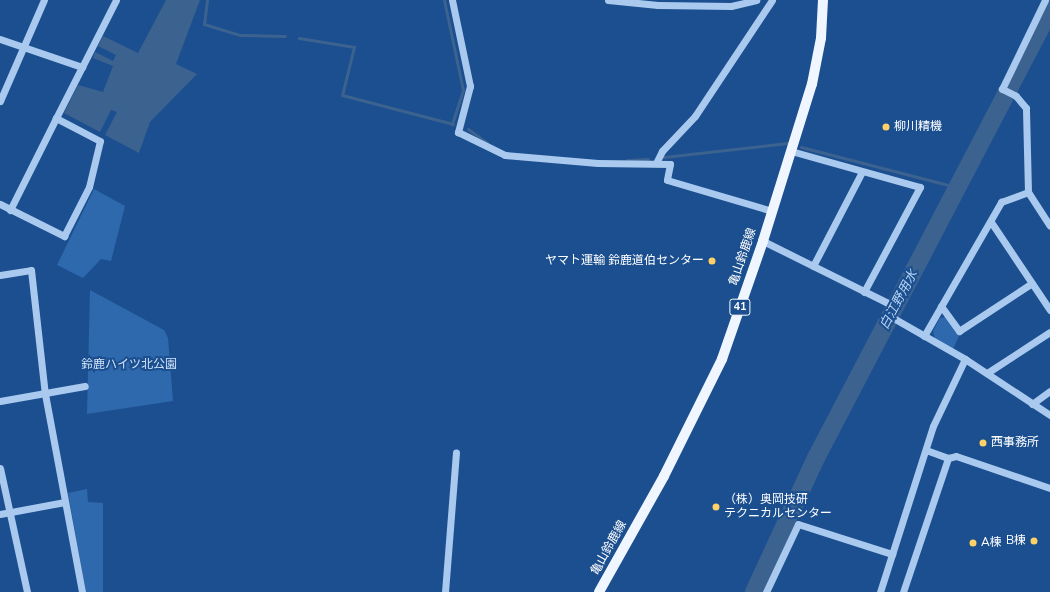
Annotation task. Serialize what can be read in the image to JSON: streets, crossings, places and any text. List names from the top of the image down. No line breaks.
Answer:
{"streets":{"main road":["亀山鈴鹿線","41"]},"water":["白江野用水"],"parks":["鈴鹿ハイツ北公園"],"places":["柳川精機","ヤマト運輸 鈴鹿道伯センター","西事務所","（株）奥岡技研 テクニカルセンター","B棟","A棟"]}
